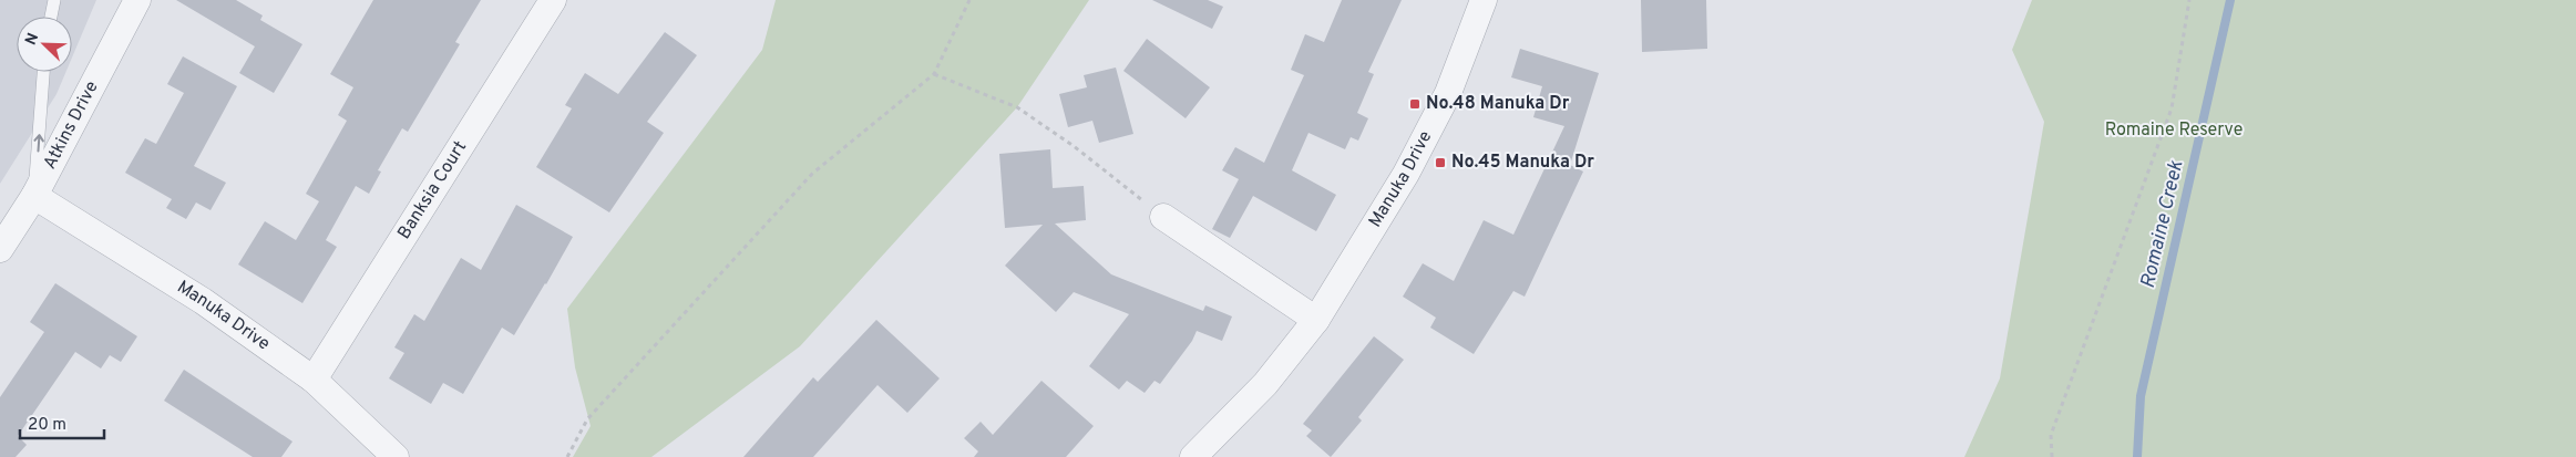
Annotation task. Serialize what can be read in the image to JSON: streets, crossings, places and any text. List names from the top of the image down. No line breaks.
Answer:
{"streets":{"street":["Atkins Drive","Manuka Drive","Banksia Court"]},"crossings":[["Atkins Drive","Manuka Drive"],["Manuka Drive","Banksia Court"]],"water":["Romaine Creek"],"parks":["Romaine Reserve"],"places":{"transit":["No.48 Manuka Dr","No.45 Manuka Dr"]},"scale_bar":"20 m","north":"top left"}
